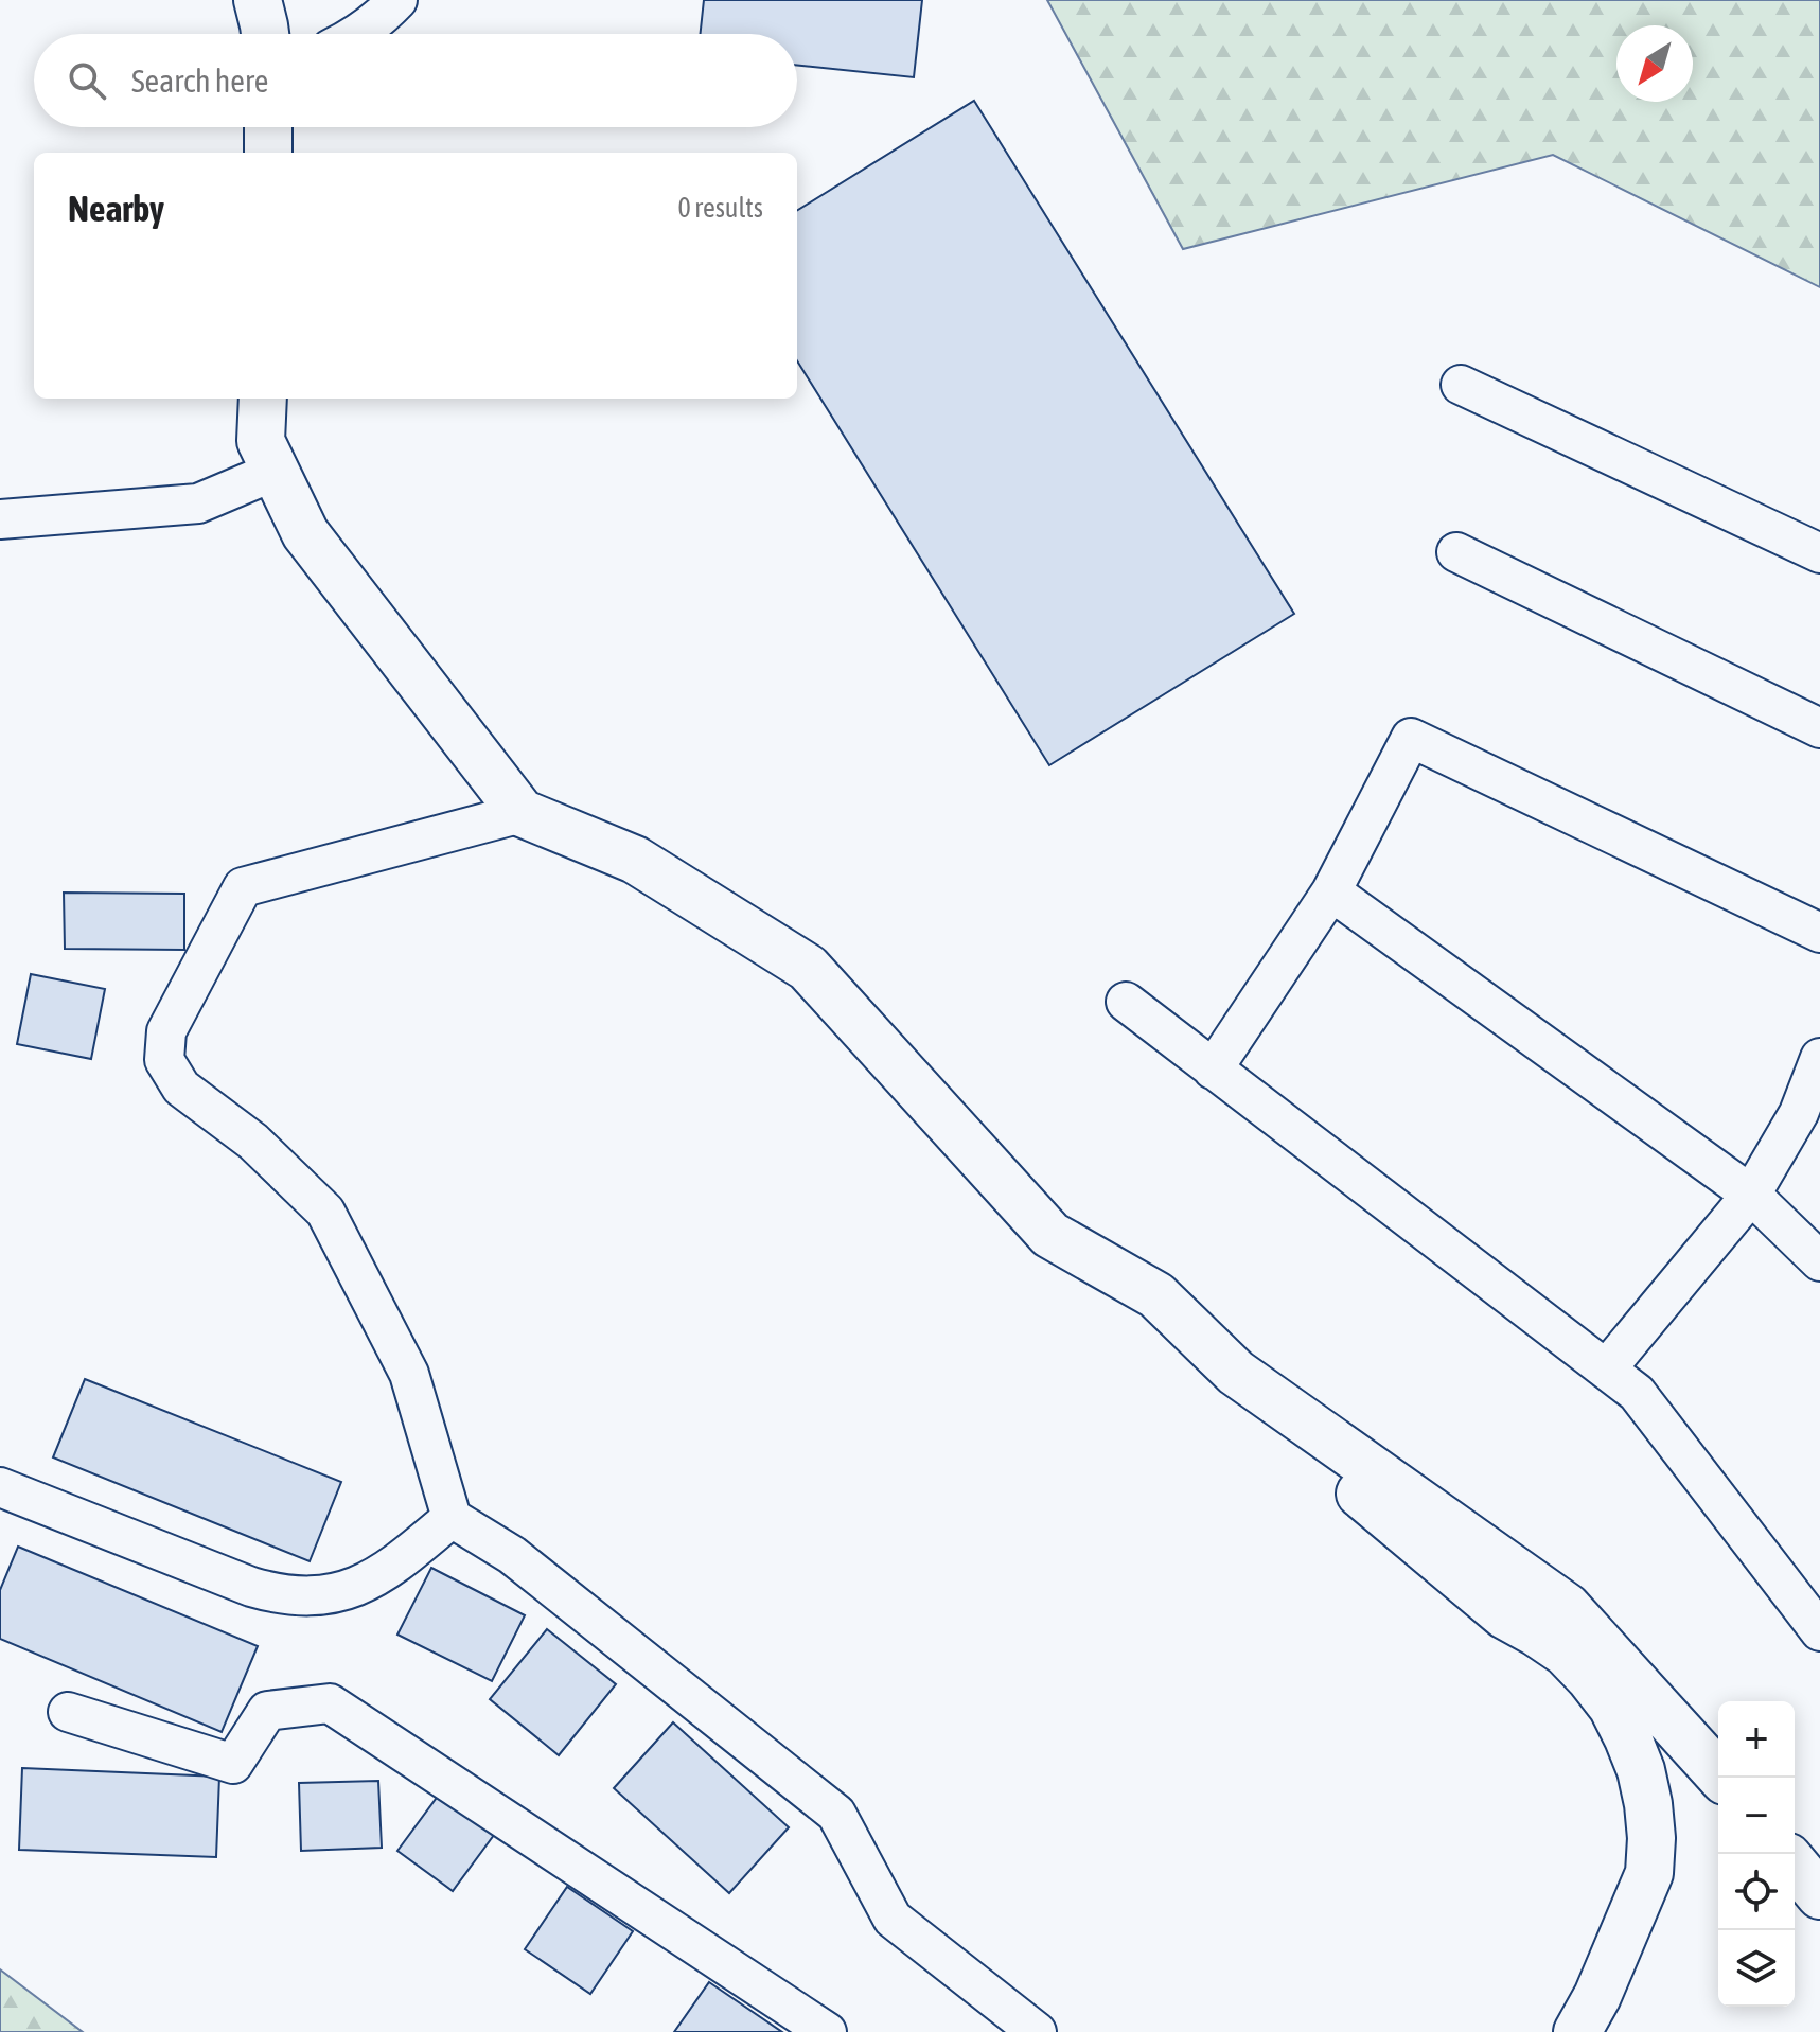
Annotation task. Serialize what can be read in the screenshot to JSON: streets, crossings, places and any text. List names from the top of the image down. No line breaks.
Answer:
{"north":"bottom left","page":{"search":"Search here","heading":["Nearby","0 results"],"map_buttons":["+","−"]}}
